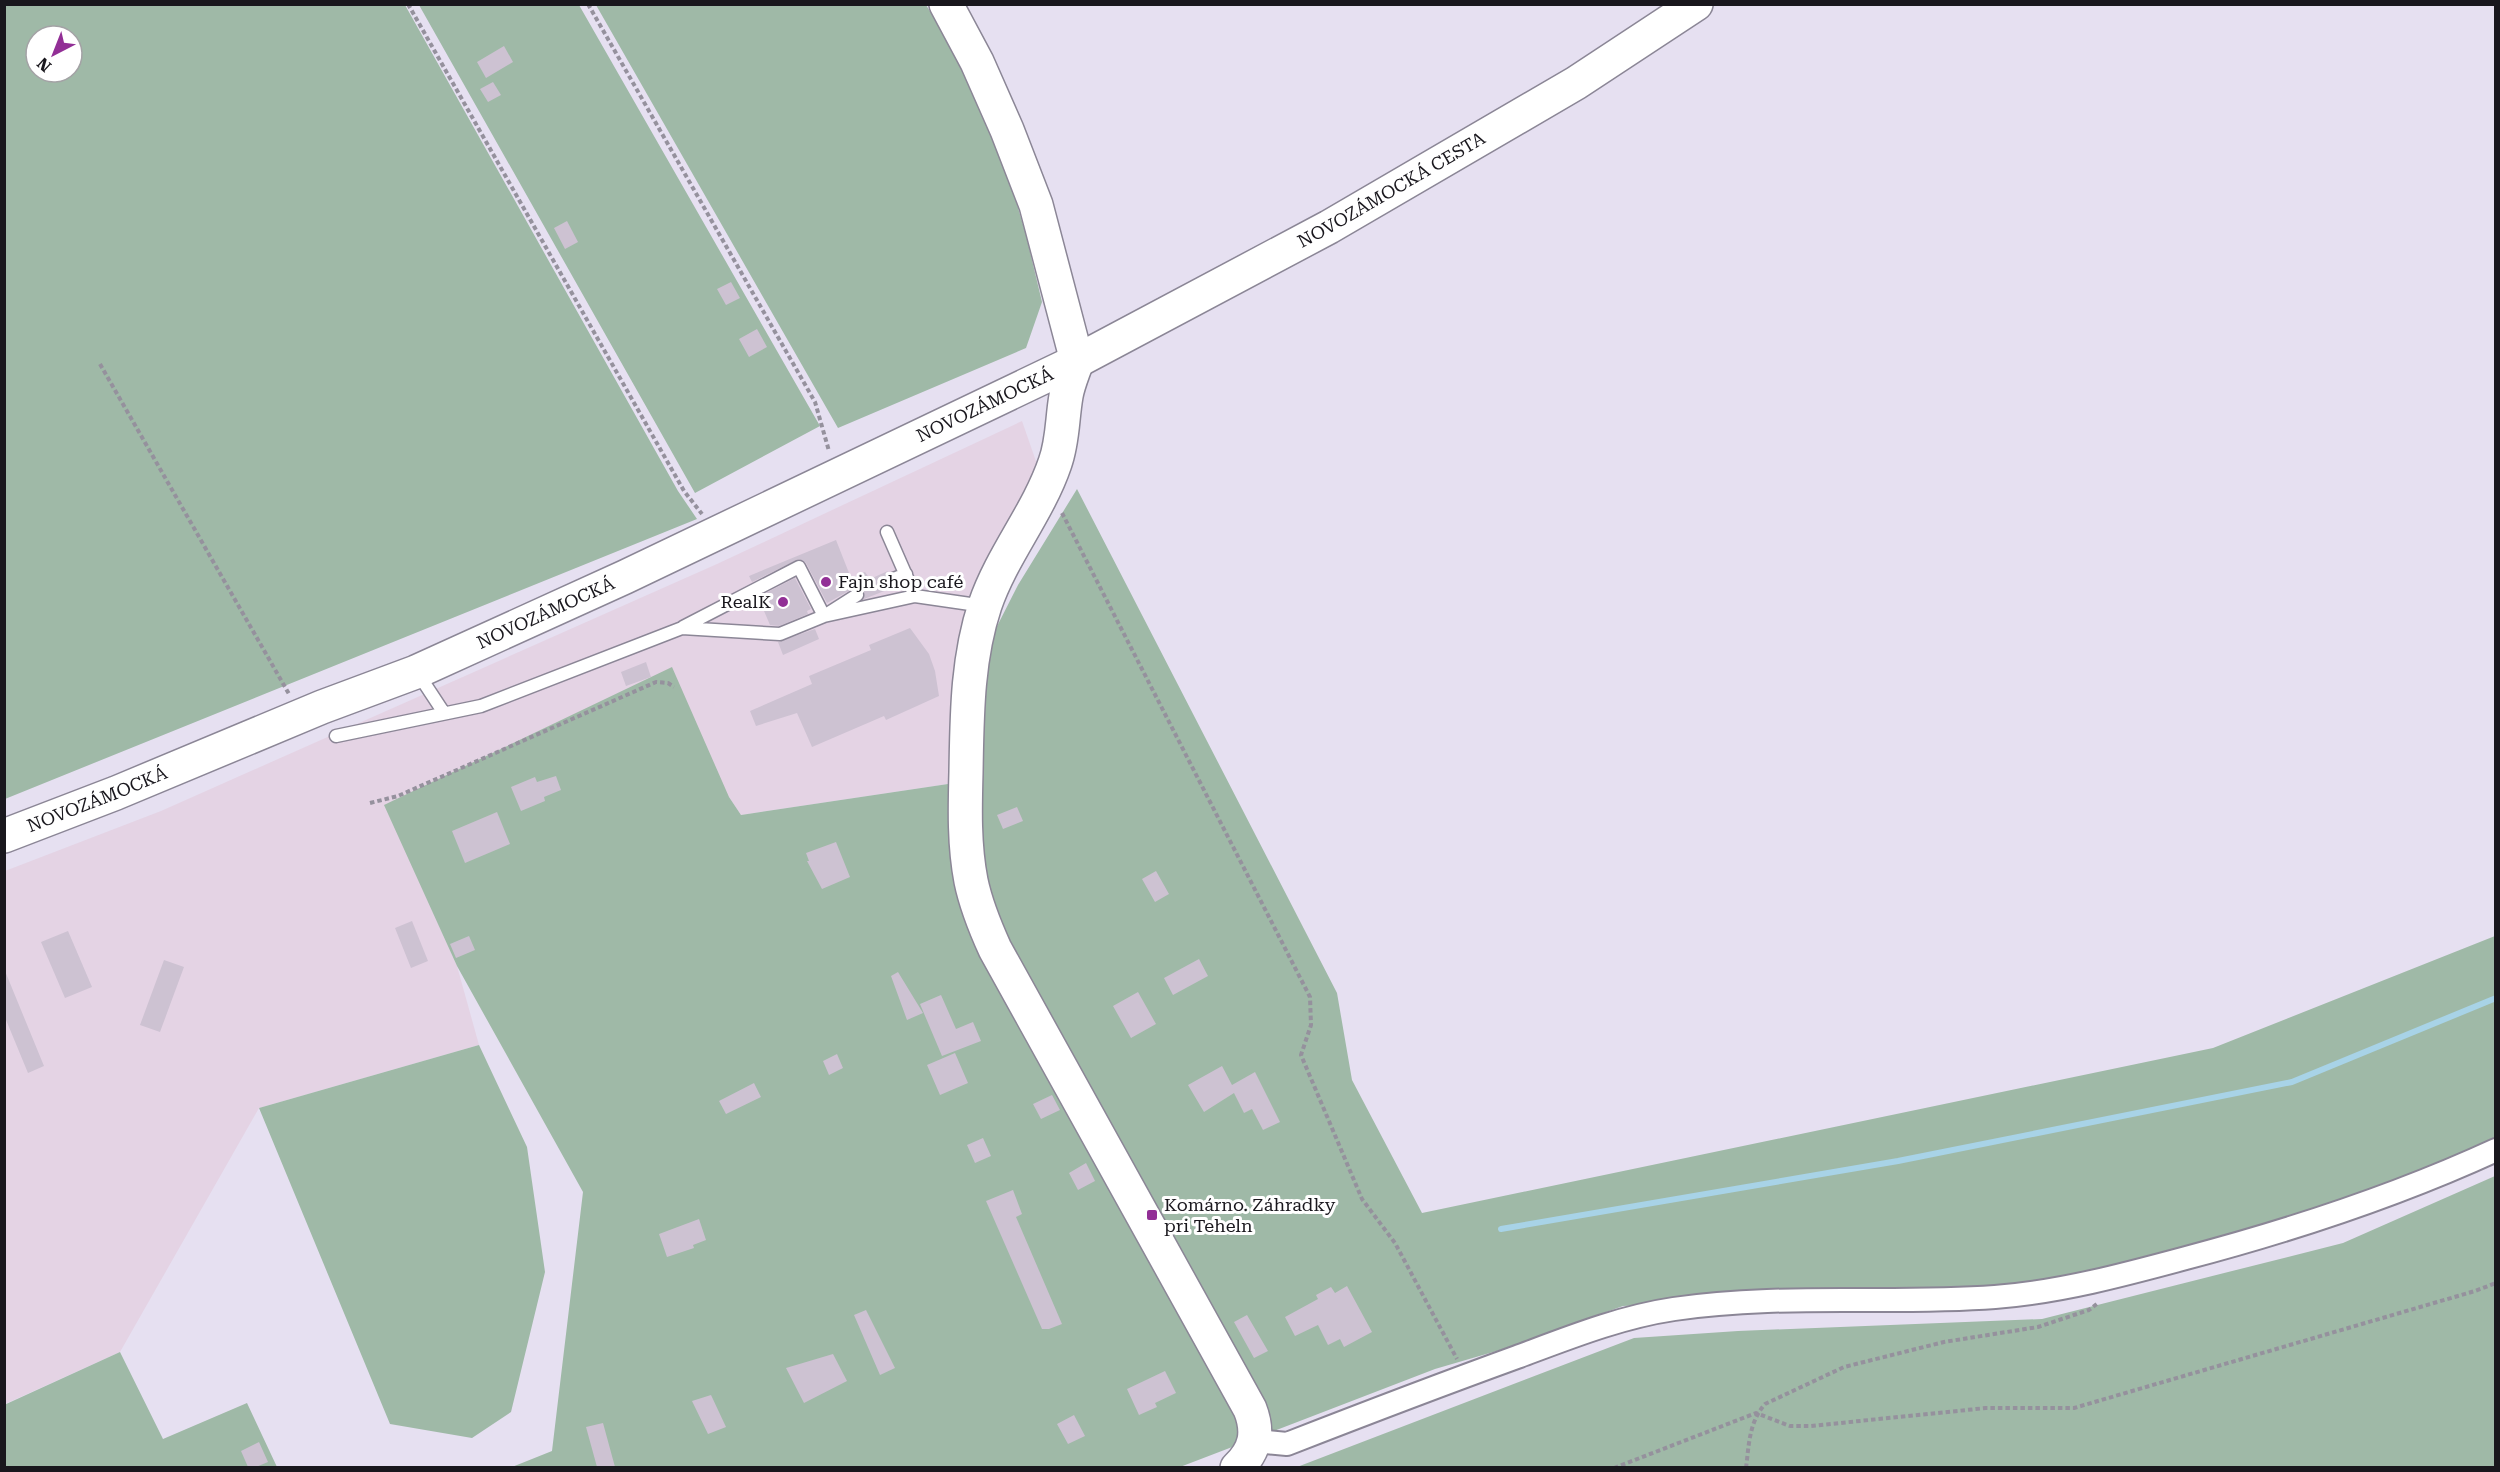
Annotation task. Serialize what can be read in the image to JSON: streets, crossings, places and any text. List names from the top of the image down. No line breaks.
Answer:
{"streets":{"main road":["NOVOZÁMOCKÁ CESTA","NOVOZÁMOCKÁ"]},"crossings":[["NOVOZÁMOCKÁ CESTA","NOVOZÁMOCKÁ"]],"places":{"other":["Fajn shop café","RealK"],"transit":["Komárno. Záhradky pri Teheln"]},"north":"bottom left"}
